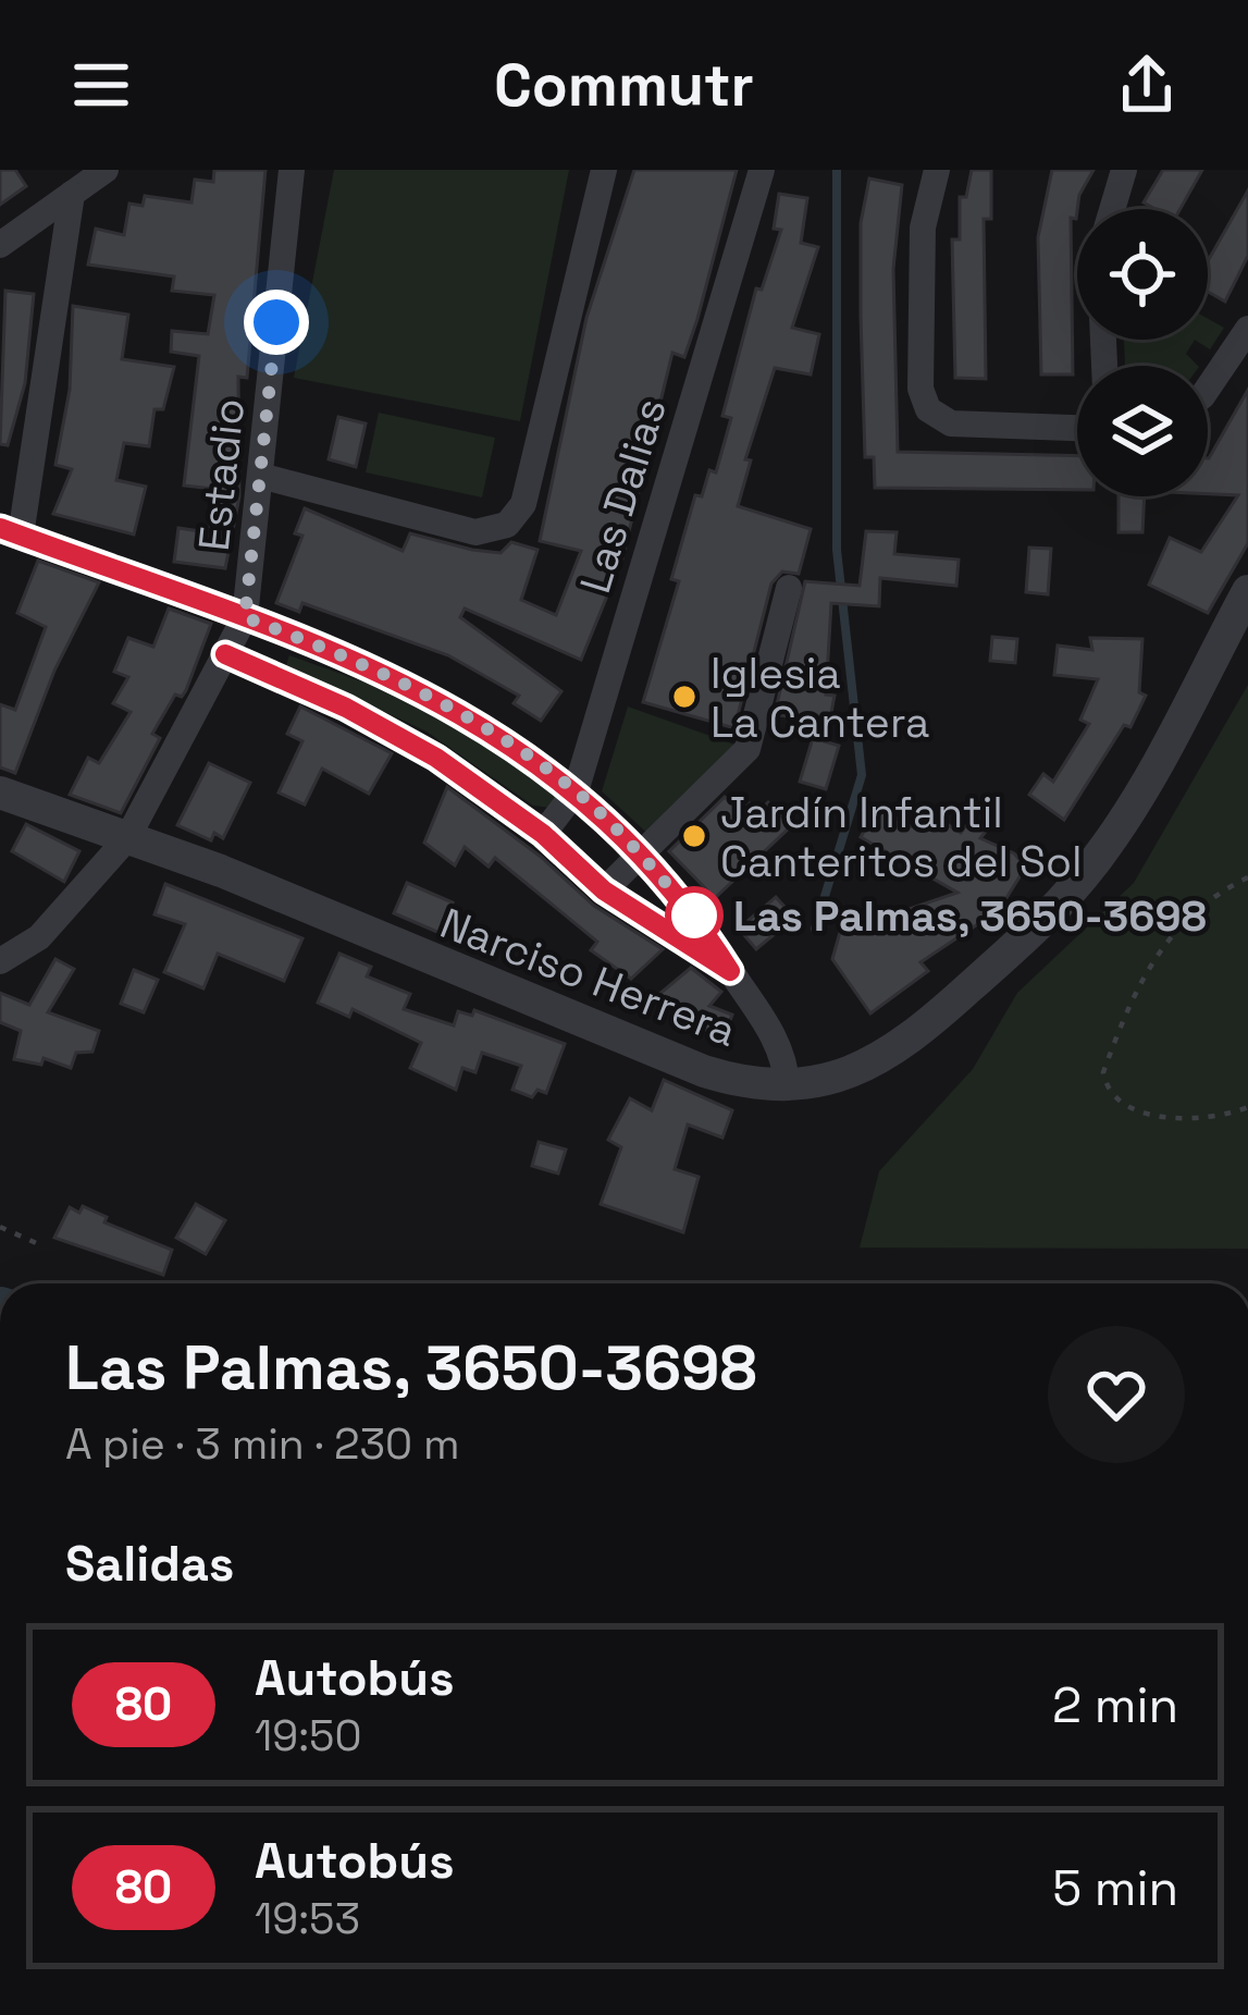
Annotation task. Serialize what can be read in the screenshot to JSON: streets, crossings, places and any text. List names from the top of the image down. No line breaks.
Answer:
{"streets":{"street":["Estadio","Las Dalias","Narciso Herrera"]},"crossings":[["Estadio","Narciso Herrera"]],"places":["Iglesia La Cantera","Jardín Infantil Canteritos del Sol","Las Palmas, 3650-3698"],"lines":["bus line 80"],"page":{"header":"Commutr","heading":[["Las Palmas, 3650-3698","A pie · 3 min · 230 m"],"Salidas"],"list":[{"mark":"80","name":"Autobús","note":"19:50","value":"2 min"},{"mark":"80","name":"Autobús","note":"19:53","value":"5 min"}]}}
